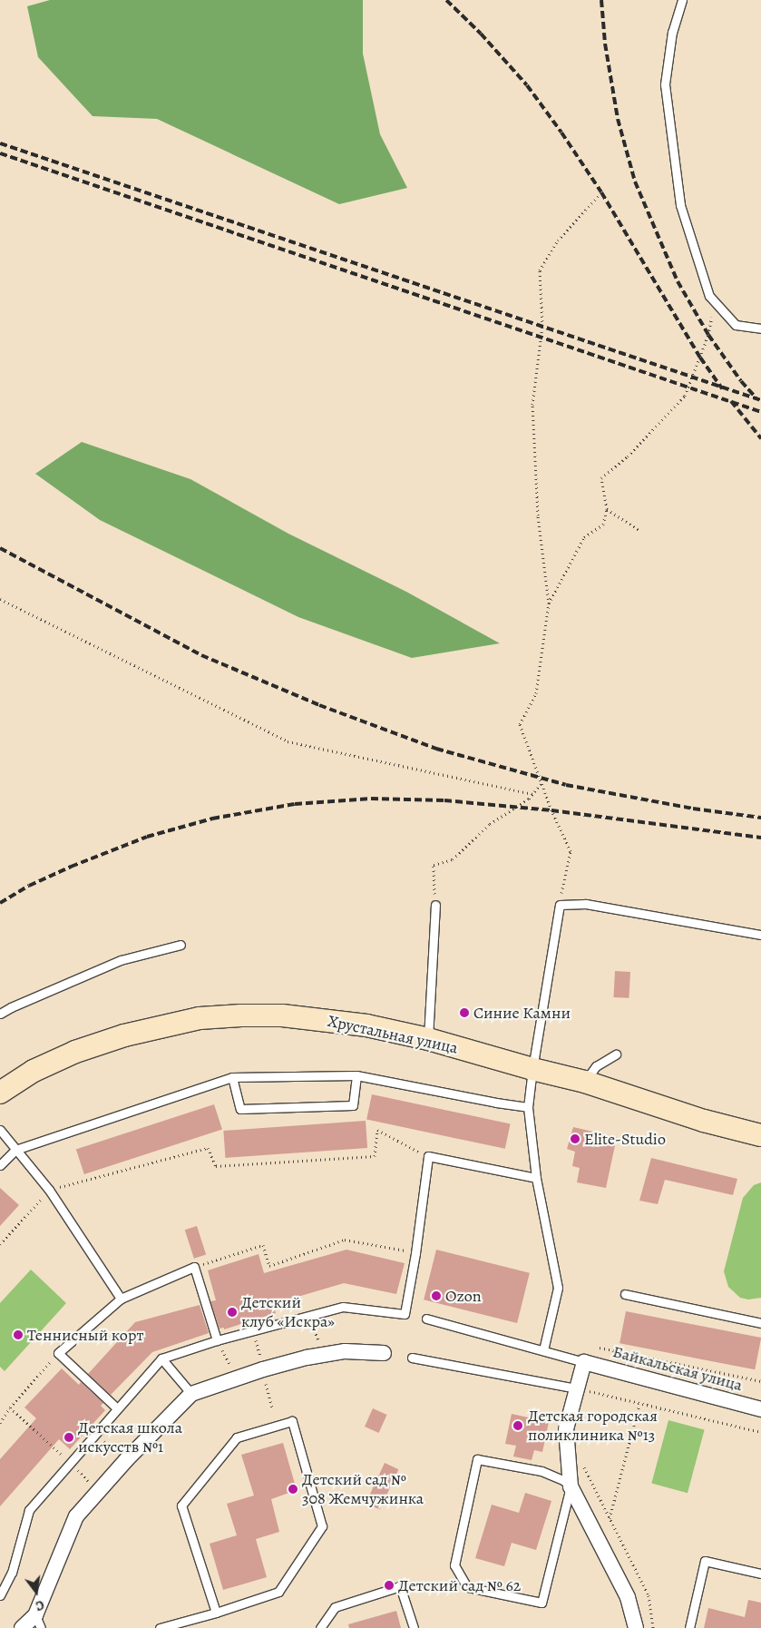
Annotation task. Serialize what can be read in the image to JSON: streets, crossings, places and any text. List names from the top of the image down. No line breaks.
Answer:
{"streets":{"street":["Хрустальная улица","Байкальская улица"]},"places":["Синие Камни","Elite-Studio","Ozon","Детский клуб «Искра»","Теннисный корт","Детская городская поликлиника №13","Детская школа искусств №1","Детский сад № 308 Жемчужинка","Детский сад № 62"],"north":"bottom"}
